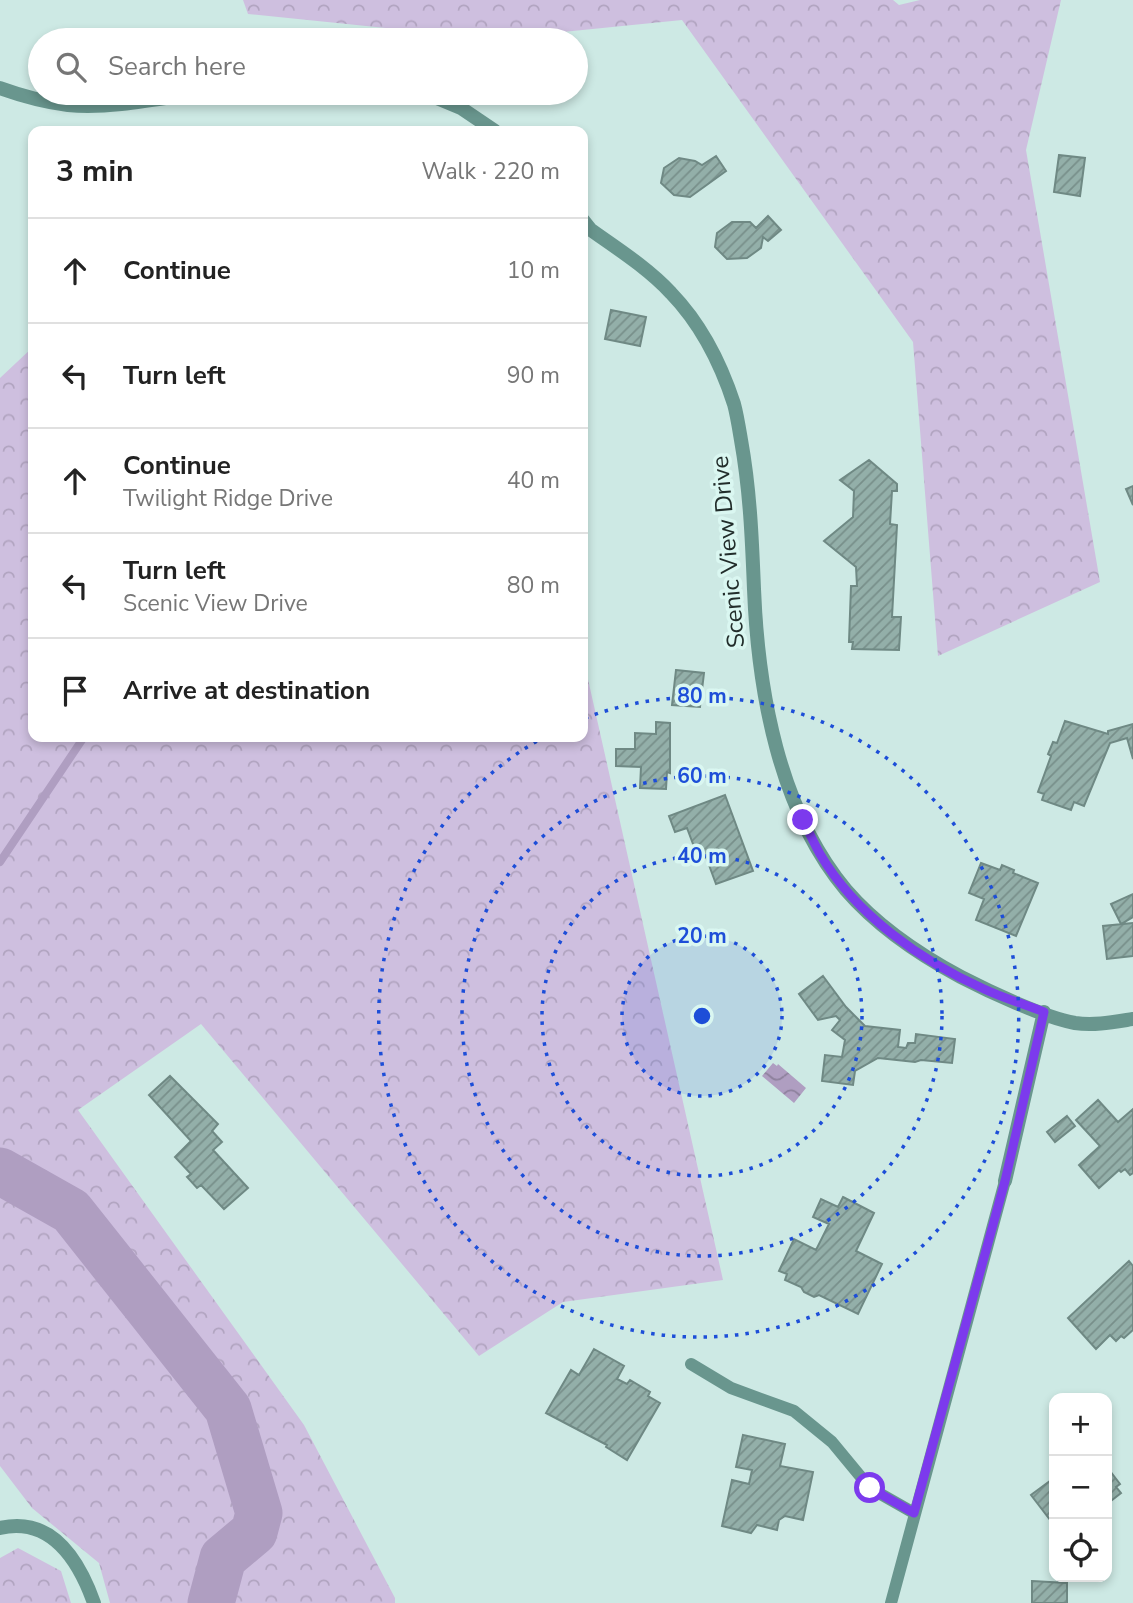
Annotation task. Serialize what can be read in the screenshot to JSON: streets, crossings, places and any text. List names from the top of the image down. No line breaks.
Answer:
{"streets":{"street":["Scenic View Drive"]},"page":{"search":"Search here","heading":["3 min","Walk · 220 m"],"list":[["Continue","10 m"],["Turn left","90 m"],["Continue","Twilight Ridge Drive","40 m"],["Turn left","Scenic View Drive","80 m"],"Arrive at destination"],"map_buttons":["+","−"]},"rings":["80 m","60 m","40 m","20 m"]}
